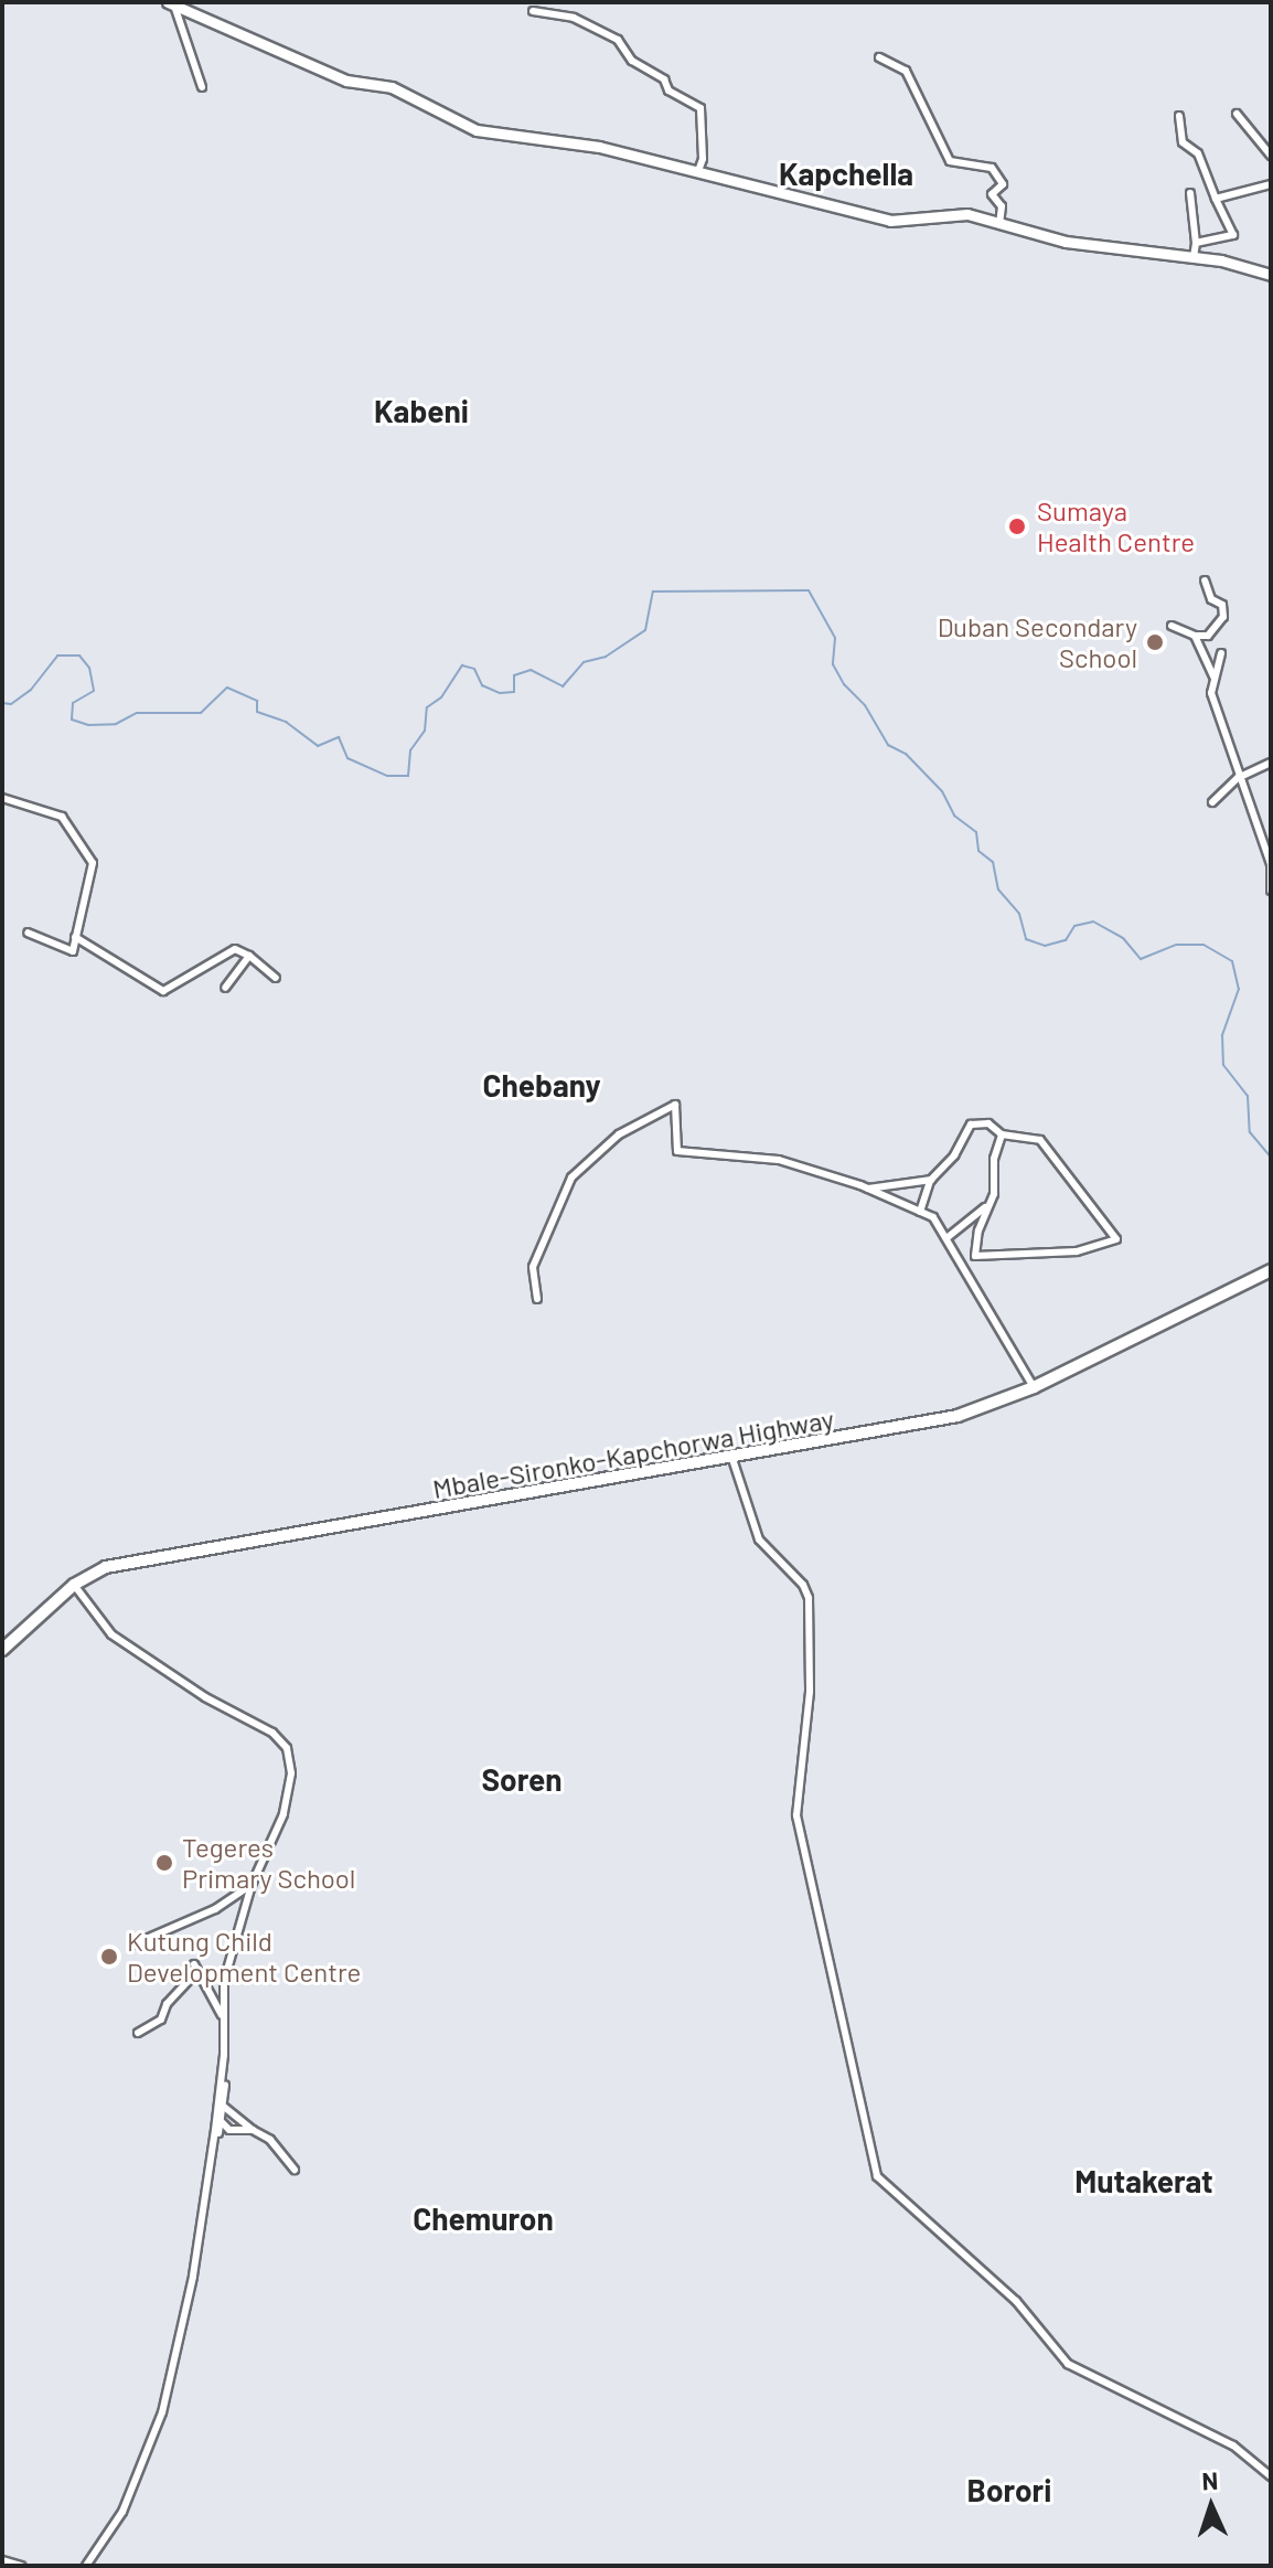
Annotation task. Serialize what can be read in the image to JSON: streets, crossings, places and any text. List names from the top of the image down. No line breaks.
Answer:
{"streets":{"main road":["Mbale-Sironko-Kapchorwa Highway"]},"districts":["Kapchella","Kabeni","Chebany","Soren","Mutakerat","Chemuron","Borori"],"places":["Sumaya Health Centre","Duban Secondary School","Tegeres Primary School","Kutung Child Development Centre"],"north":"top"}
